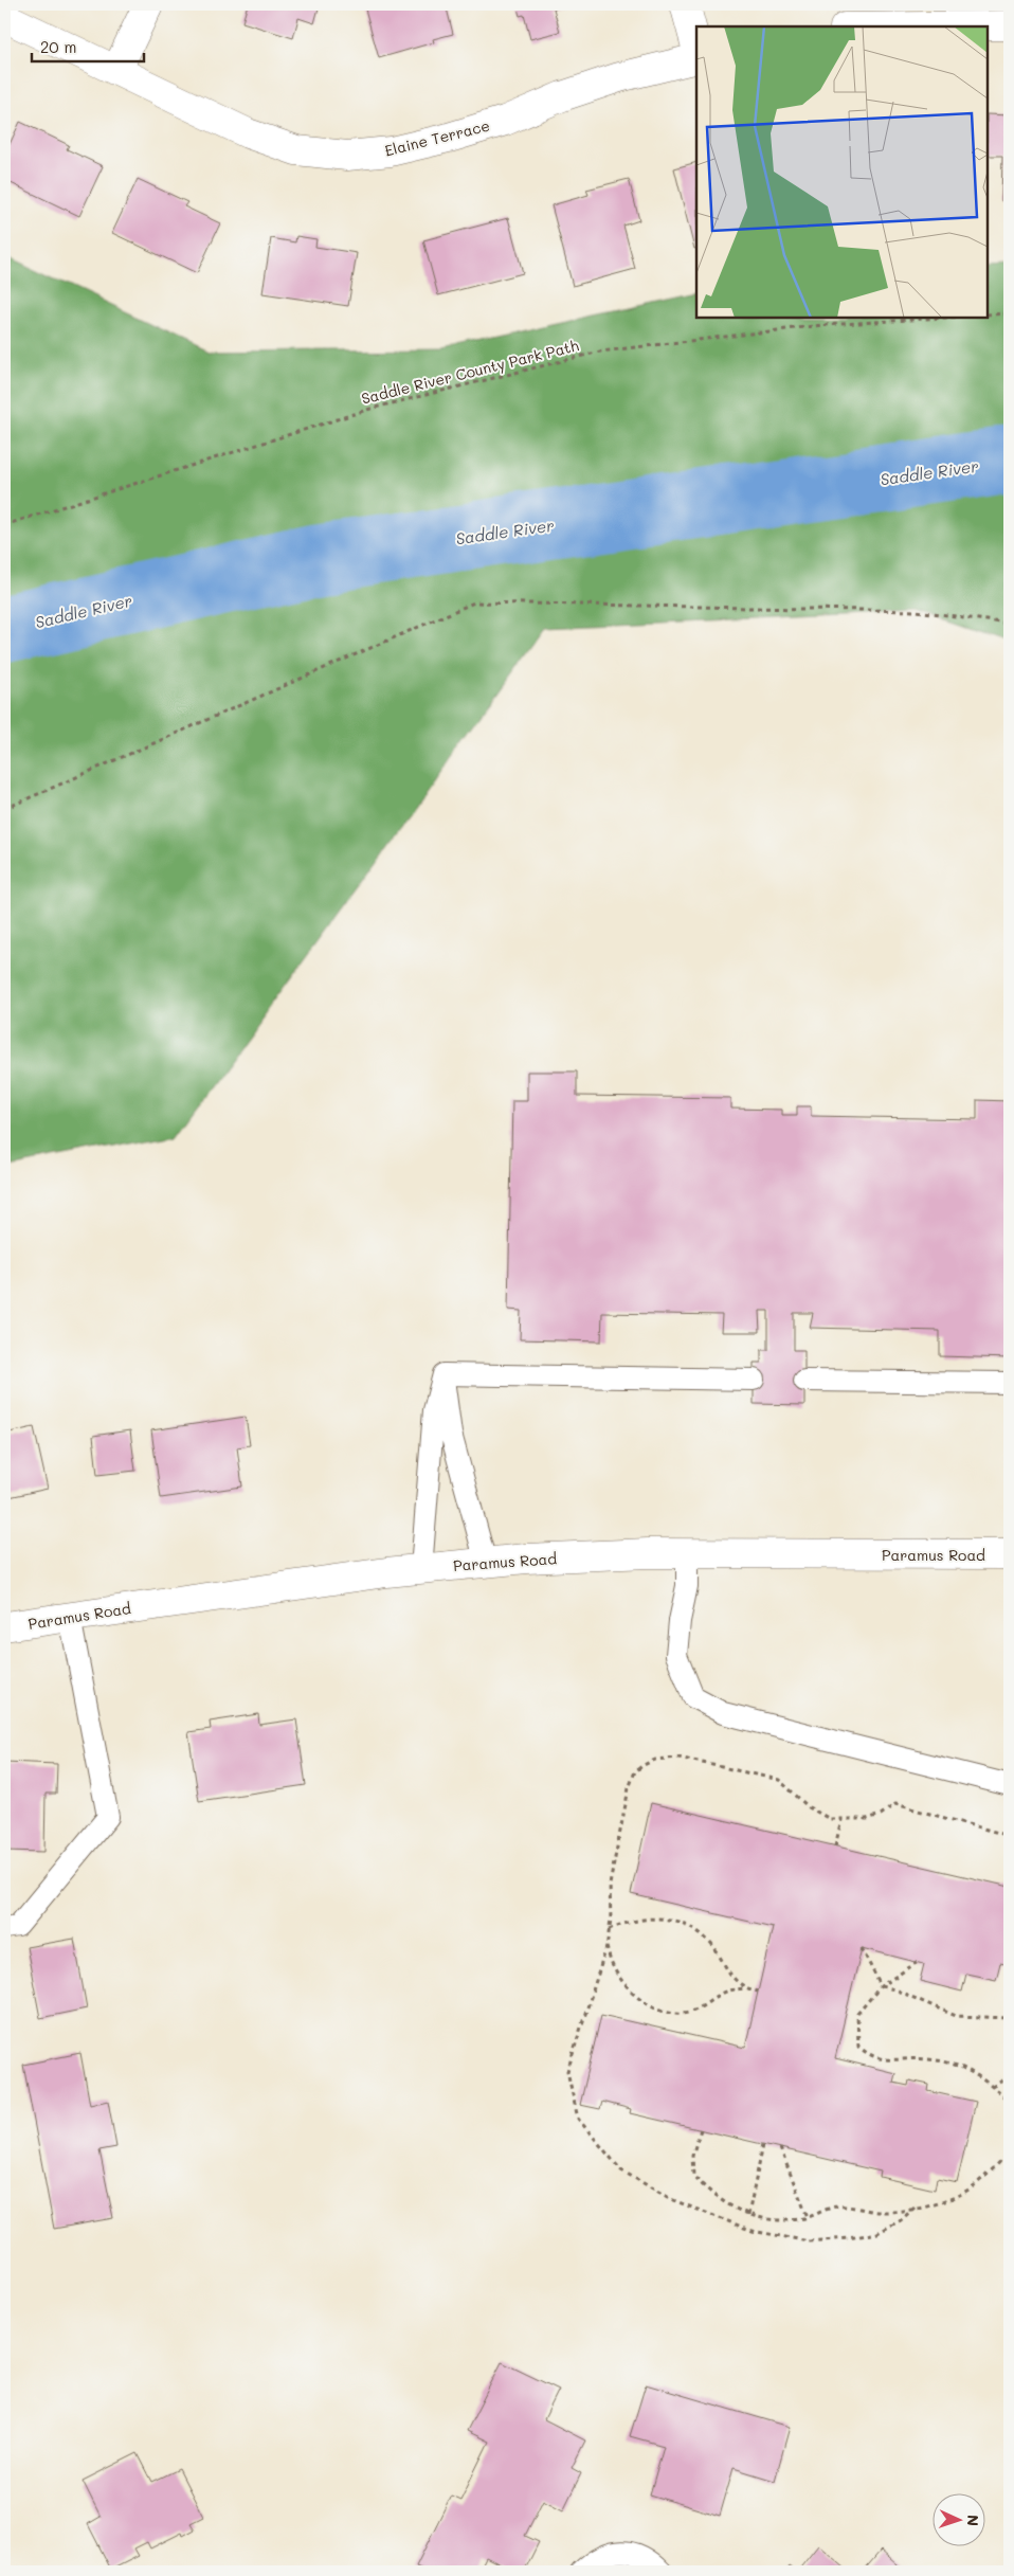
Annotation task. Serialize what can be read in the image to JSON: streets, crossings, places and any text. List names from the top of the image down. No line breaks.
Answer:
{"streets":{"street":["Elaine Terrace","Paramus Road"],"path":["Saddle River County Park Path"]},"water":["Saddle River"],"scale_bar":"20 m","north":"right"}
